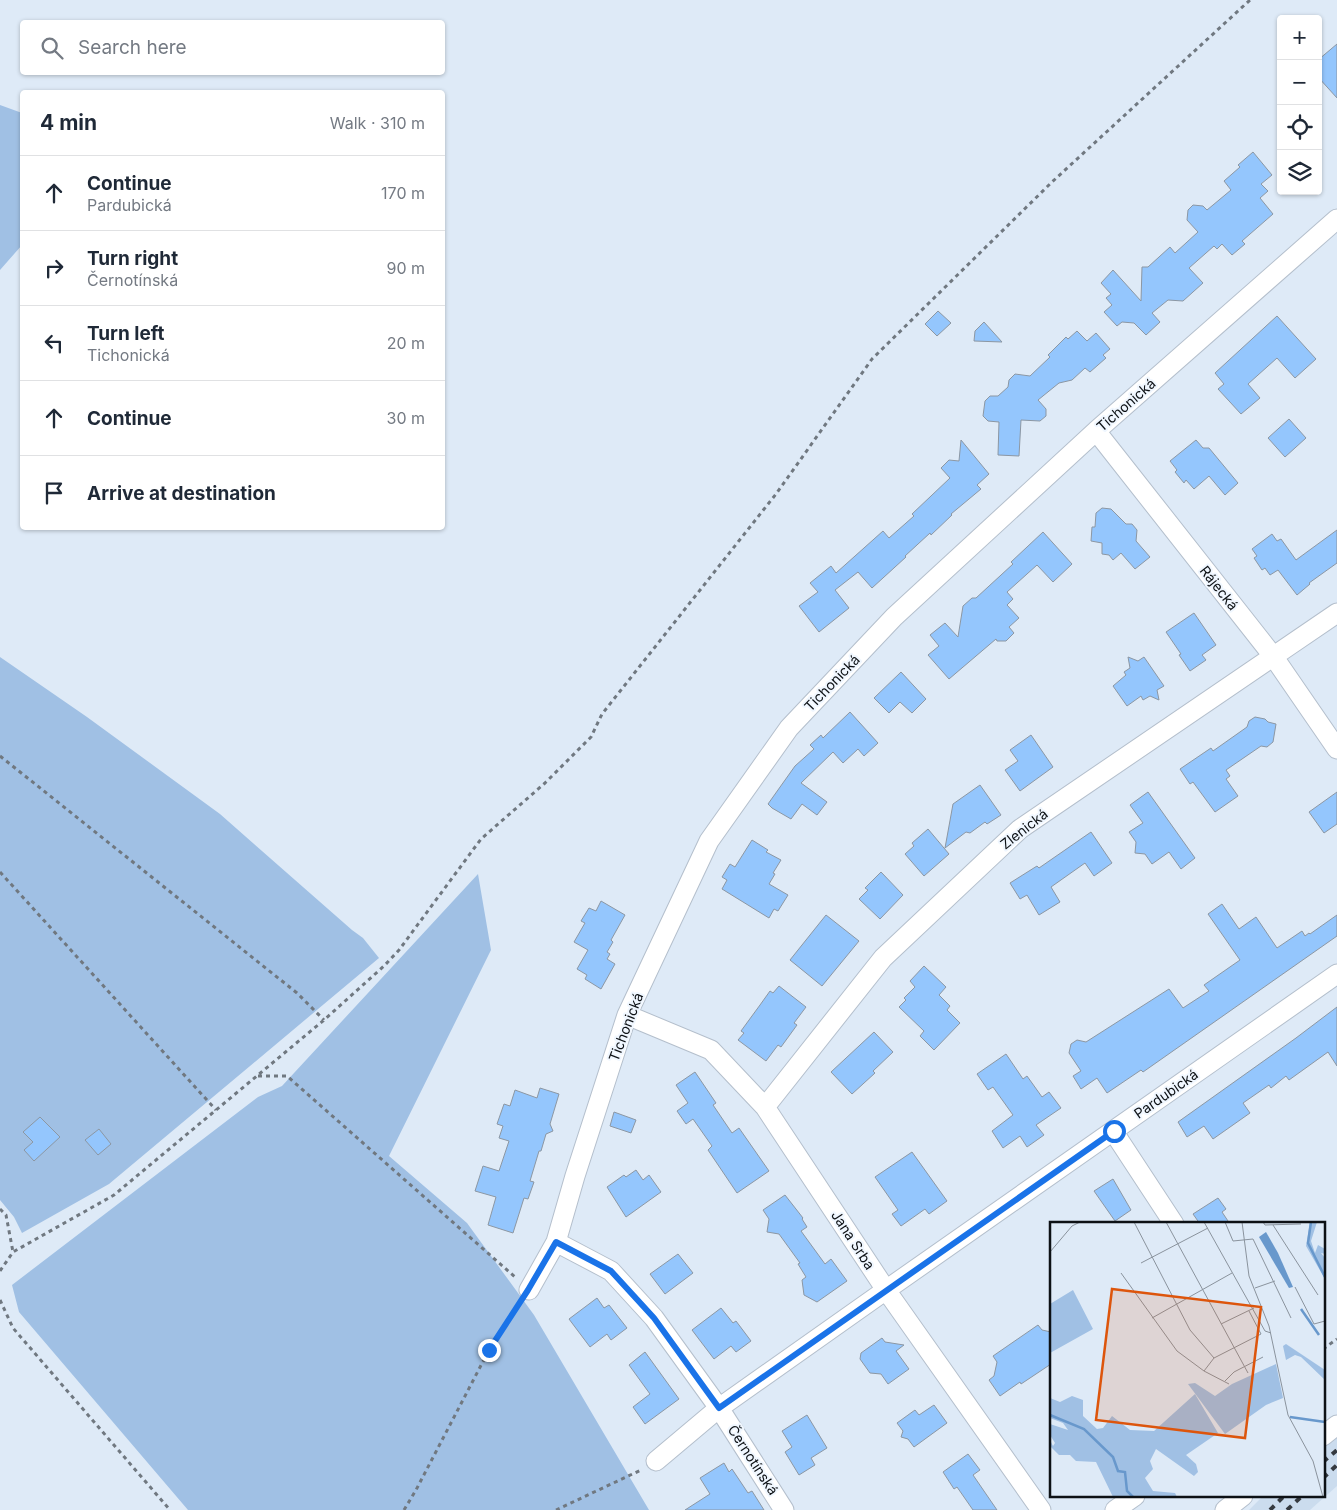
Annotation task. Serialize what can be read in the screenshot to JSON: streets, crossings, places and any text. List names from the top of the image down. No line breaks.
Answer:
{"streets":{"street":["Tichonická","Rájecká","Zlenická","Pardubická","Jana Srba","Černotínská"]},"crossings":[["Tichonická","Rájecká"],["Tichonická","Jana Srba"],["Tichonická","Černotínská"],["Rájecká","Zlenická"],["Zlenická","Jana Srba"],["Pardubická","Jana Srba"],["Pardubická","Černotínská"]],"page":{"map_buttons":["+","−"],"search":"Search here","heading":["4 min","Walk · 310 m"],"list":[["Continue","Pardubická","170 m"],["Turn right","Černotínská","90 m"],["Turn left","Tichonická","20 m"],["Continue","30 m"],"Arrive at destination"]}}
